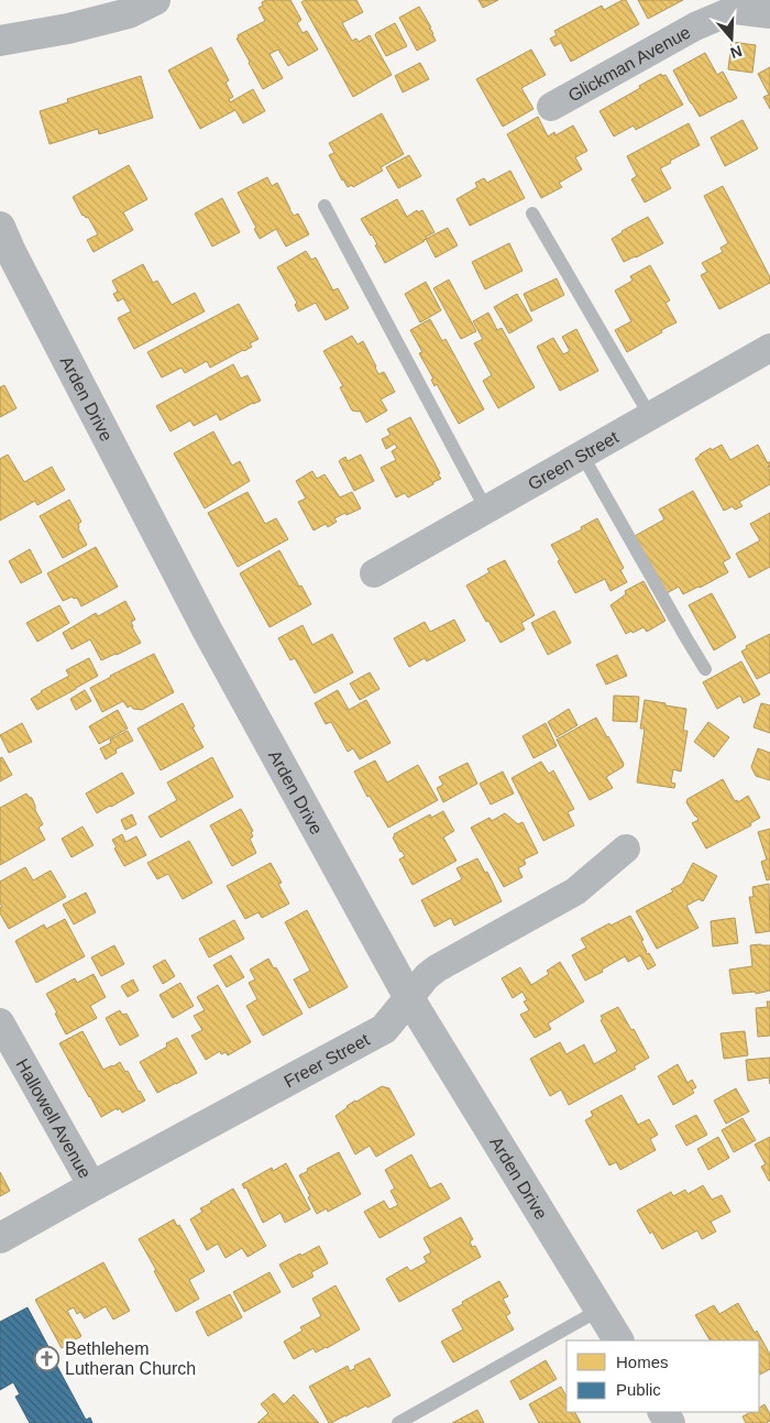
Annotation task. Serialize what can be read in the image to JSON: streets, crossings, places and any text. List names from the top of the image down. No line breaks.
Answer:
{"streets":{"street":["Glickman Avenue","Arden Drive","Green Street","Freer Street","Hallowell Avenue"]},"crossings":[["Arden Drive","Freer Street"],["Freer Street","Hallowell Avenue"]],"places":{"church":["Bethlehem Lutheran Church"]},"legend":["Homes","Public"],"north":"bottom"}
